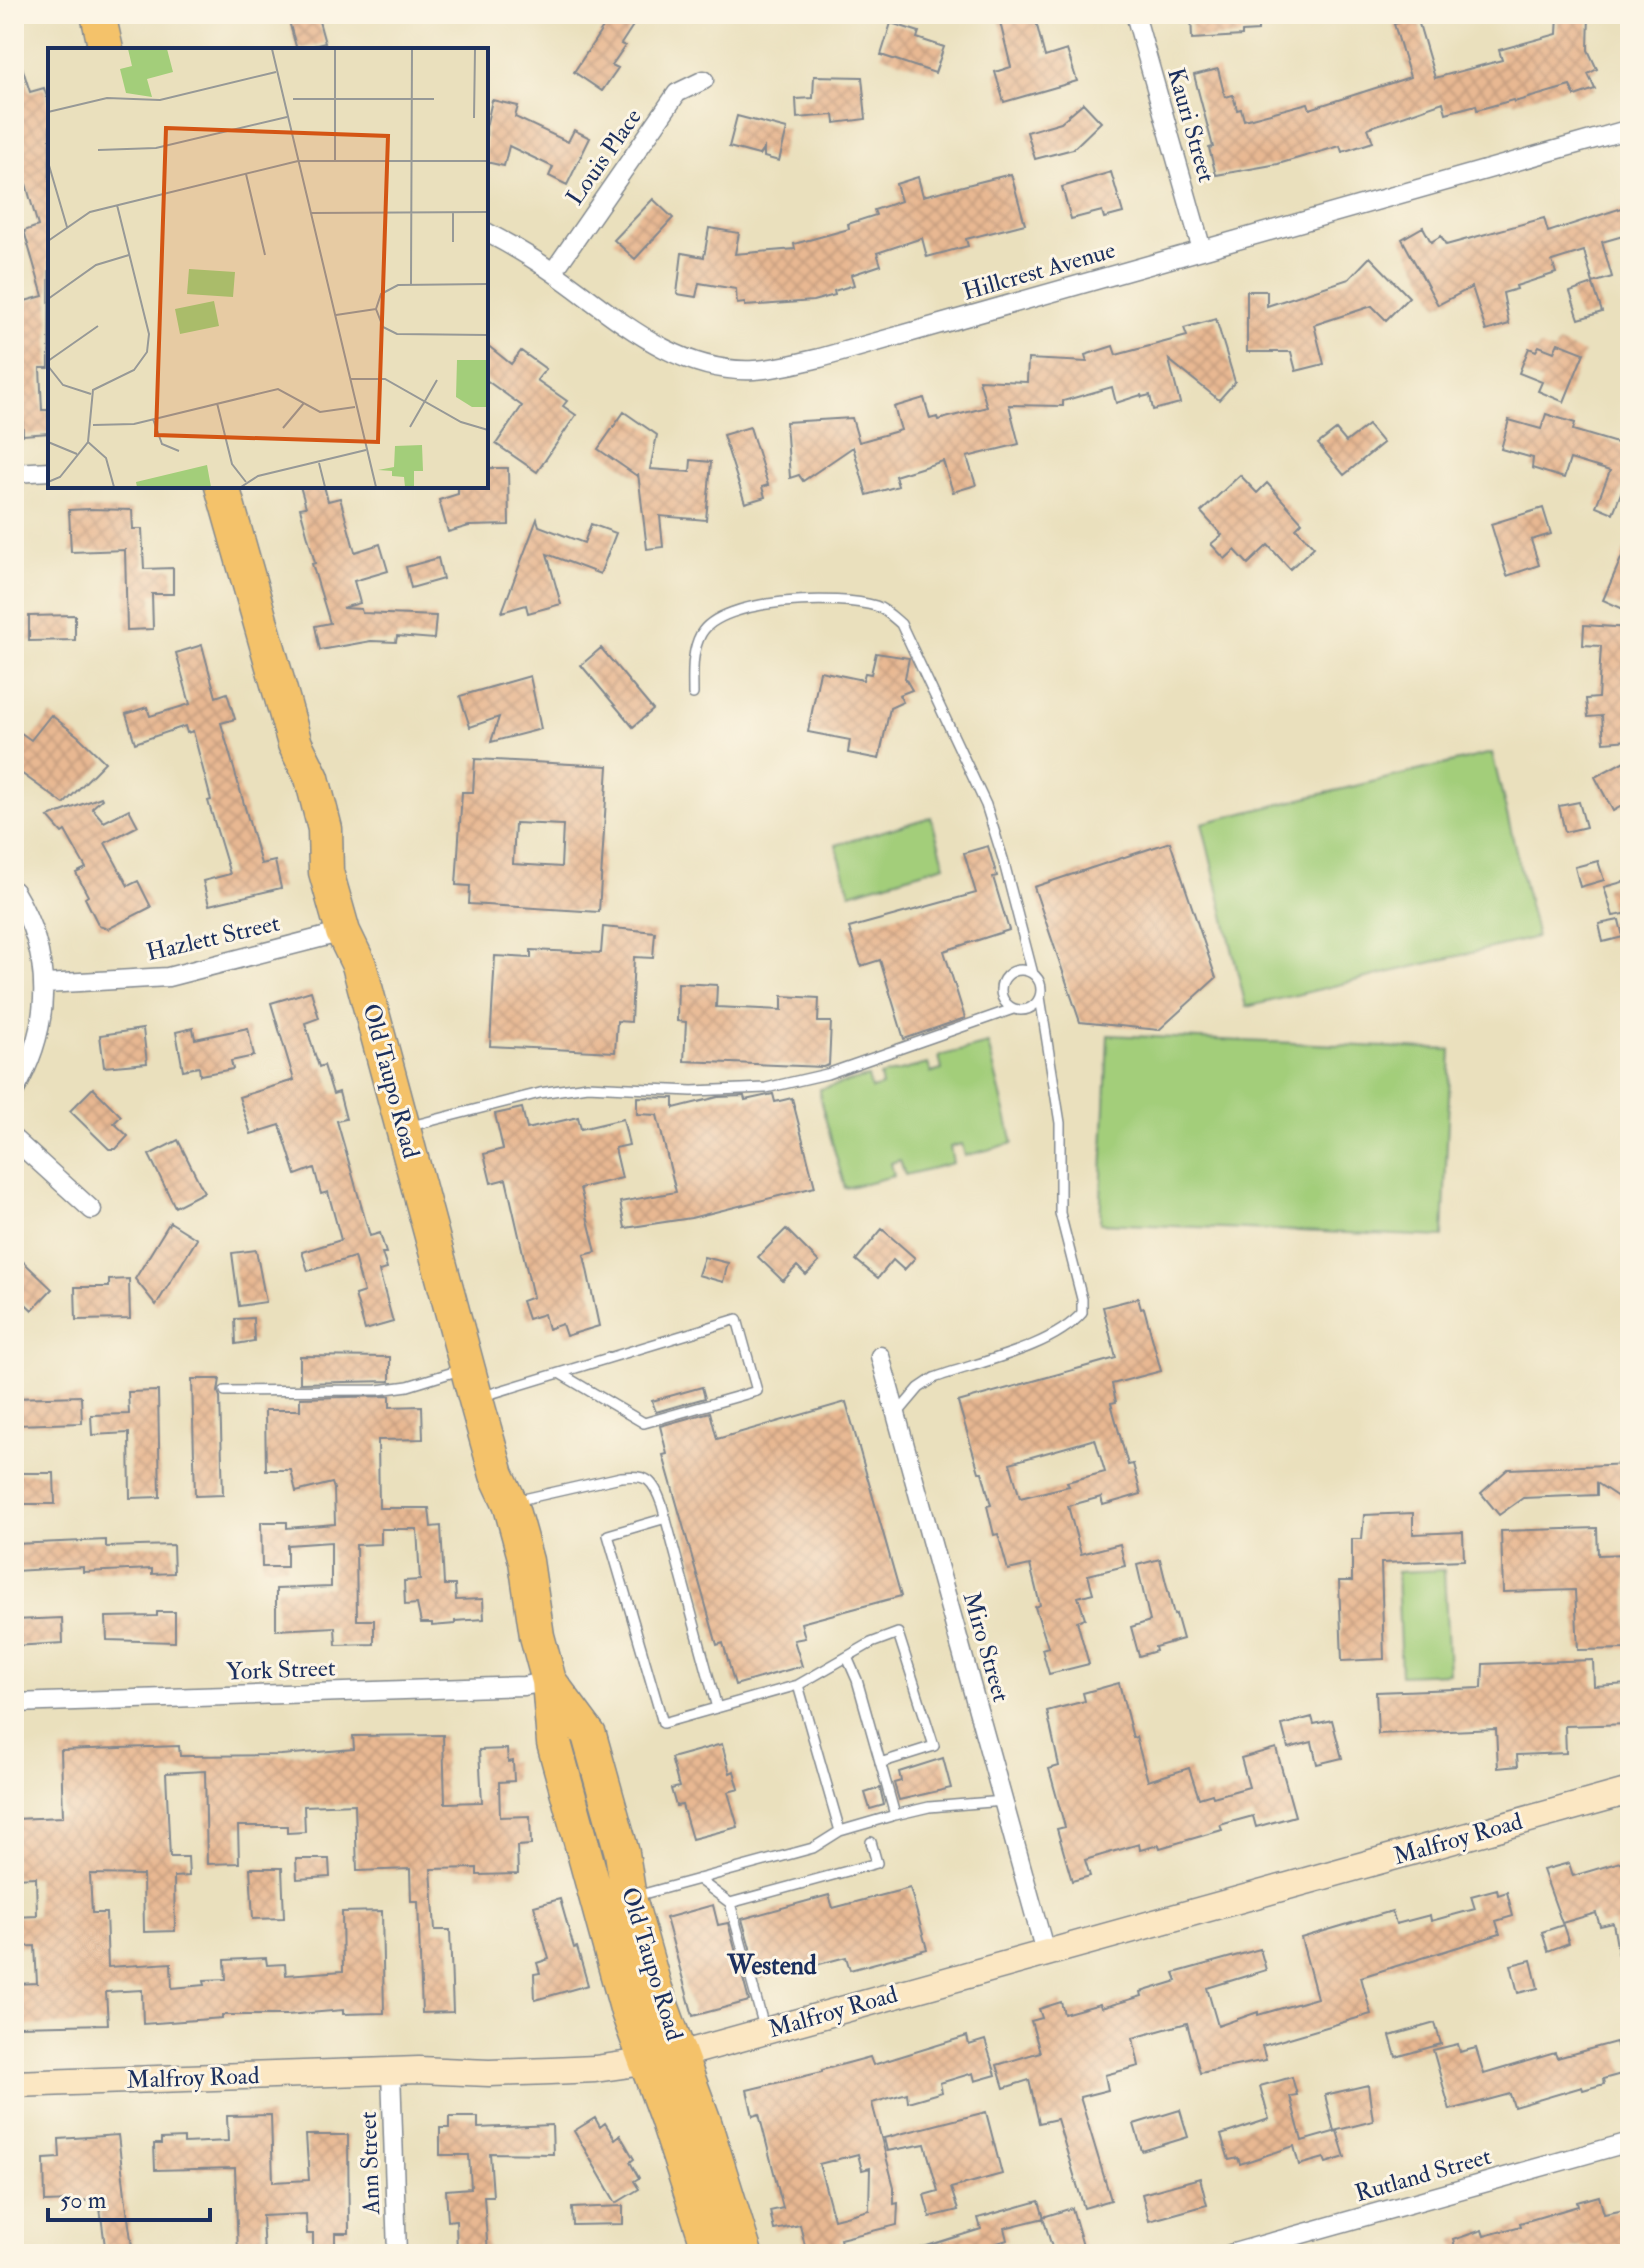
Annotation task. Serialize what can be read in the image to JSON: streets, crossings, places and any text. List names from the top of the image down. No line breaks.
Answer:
{"streets":{"highway":["Old Taupo Road"],"main road":["Malfroy Road"],"street":["Kauri Street","Louis Place","Hillcrest Avenue","Hazlett Street","Miro Street","York Street","Ann Street","Rutland Street"]},"crossings":[["Kauri Street","Hillcrest Avenue"],["Louis Place","Hillcrest Avenue"],["Hazlett Street","Old Taupo Road"],["Old Taupo Road","York Street"],["Old Taupo Road","Malfroy Road"],["Miro Street","Malfroy Road"],["Malfroy Road","Ann Street"]],"districts":["Westend"],"scale_bar":"50 m"}
